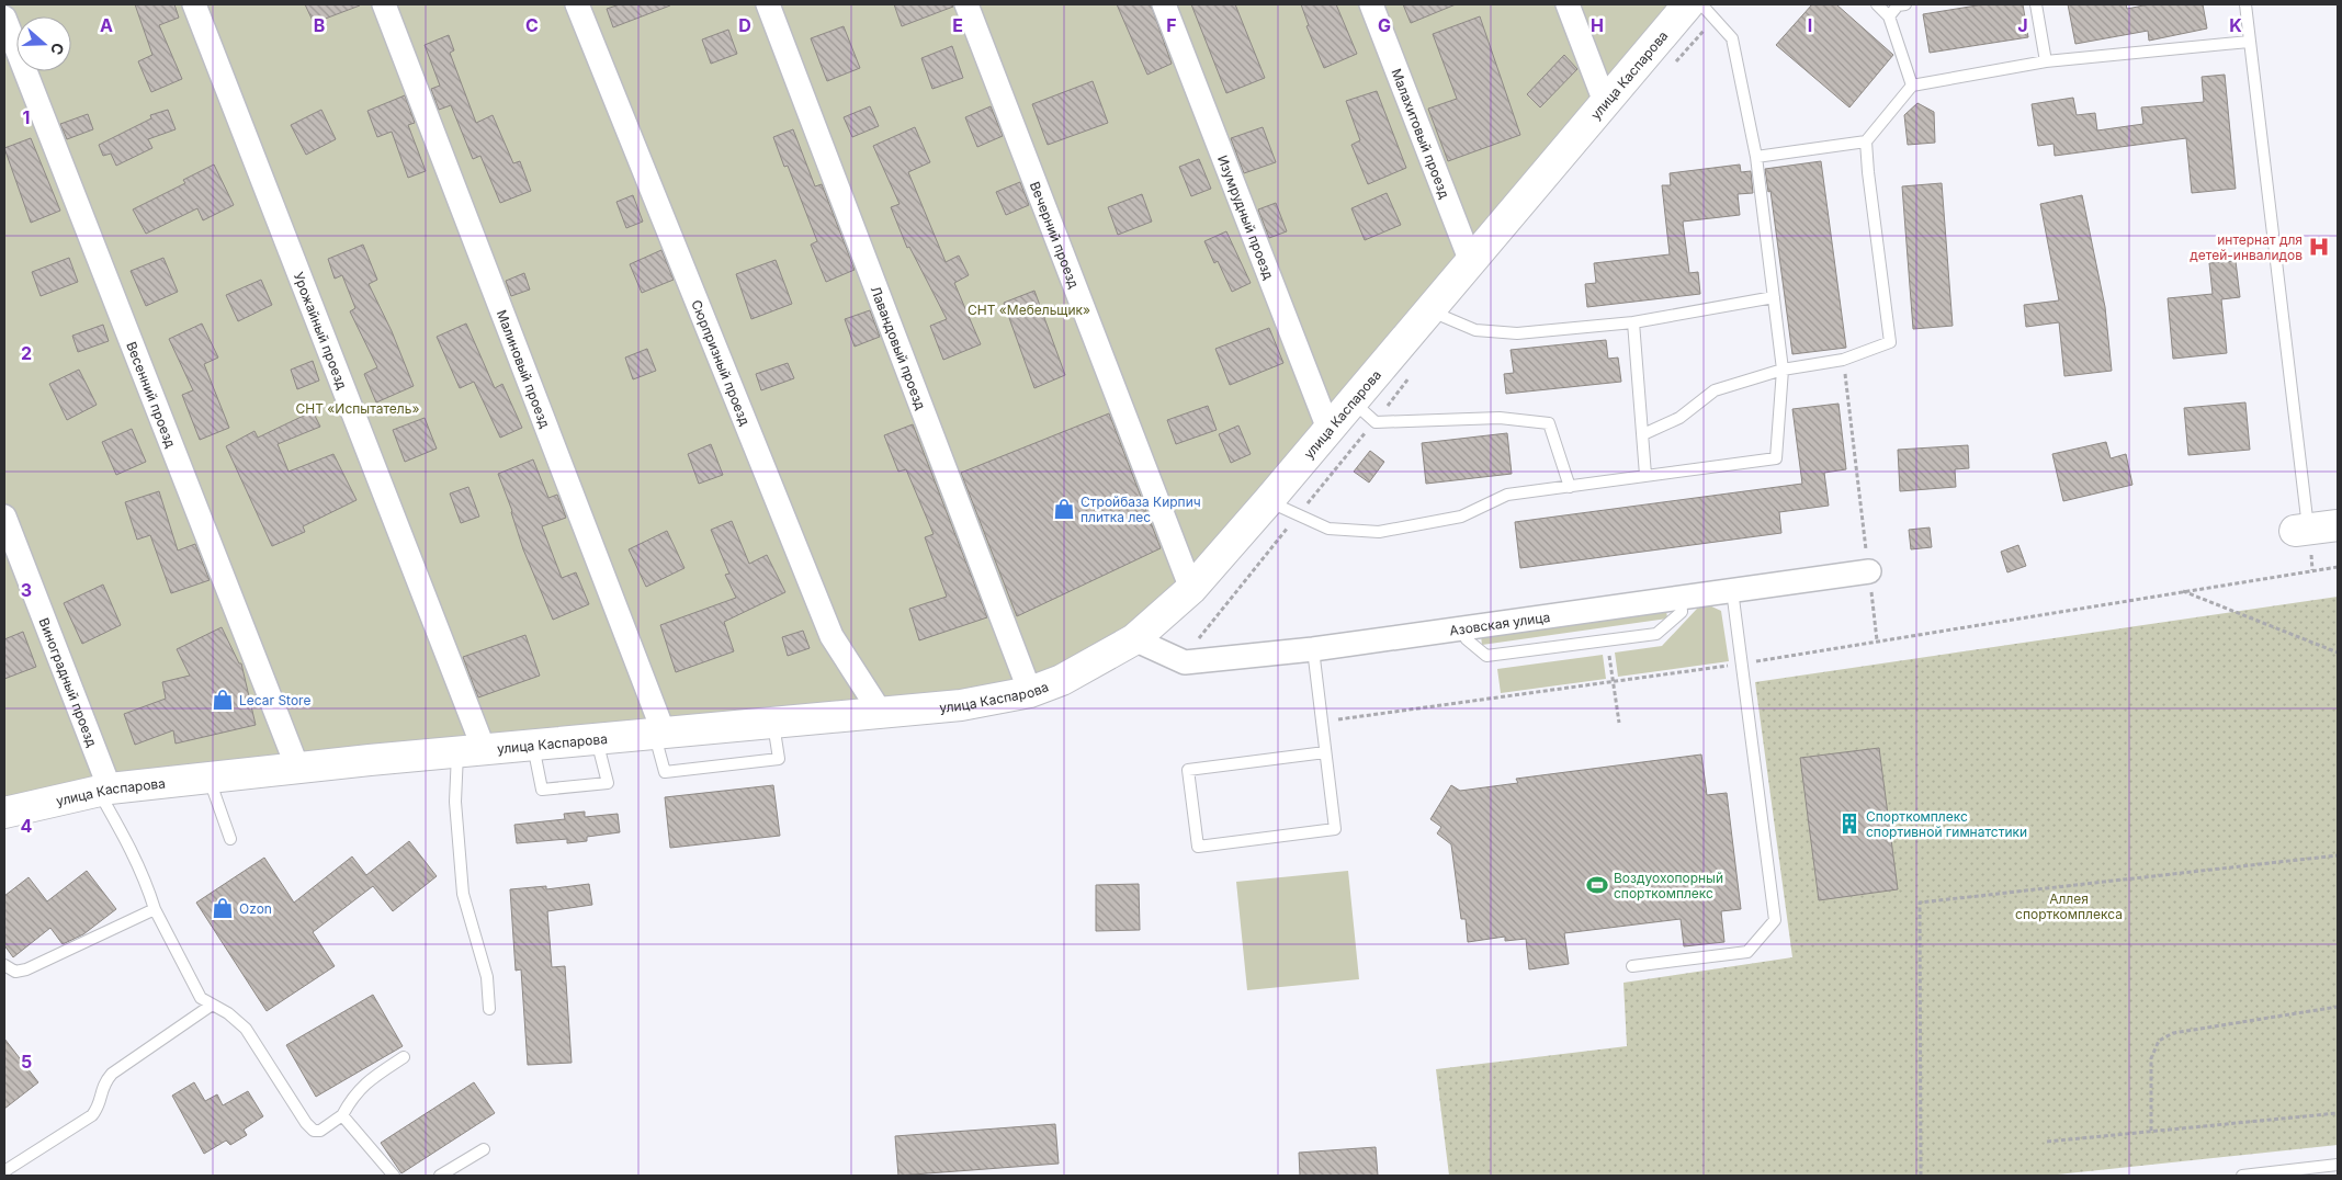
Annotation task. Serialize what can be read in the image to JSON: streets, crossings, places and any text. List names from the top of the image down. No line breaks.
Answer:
{"streets":{"main road":["улица Каспарова"],"street":["Малахитовый проезд","Изумрудный проезд","Вечерний проезд","Урожайный проезд","Лавандовый проезд","Сюрпризный проезд","Малиновый проезд","Весенний проезд","Азовская улица","Виноградный проезд"]},"crossings":[["улица Каспарова","Малахитовый проезд"],["улица Каспарова","Изумрудный проезд"],["улица Каспарова","Вечерний проезд"],["улица Каспарова","Урожайный проезд"],["улица Каспарова","Лавандовый проезд"],["улица Каспарова","Сюрпризный проезд"],["улица Каспарова","Малиновый проезд"],["улица Каспарова","Весенний проезд"],["улица Каспарова","Азовская улица"],["улица Каспарова","Виноградный проезд"]],"parks":["СНТ «Мебельщик»","СНТ «Испытатель»","Аллея спорткомплекса"],"places":{"hospital":["интернат для детей-инвалидов"],"shop":["Стройбаза Кирпич плитка лес","Lecar Store","Ozon"],"building":["Спорткомплекс спортивной гимнатстики"],"sports":["Воздуохопорный спорткомплекс"]},"north":"right","grid":{"columns":["A","B","C","D","E","F","G","H","I","J","K"],"rows":["1","2","3","4","5"]}}
